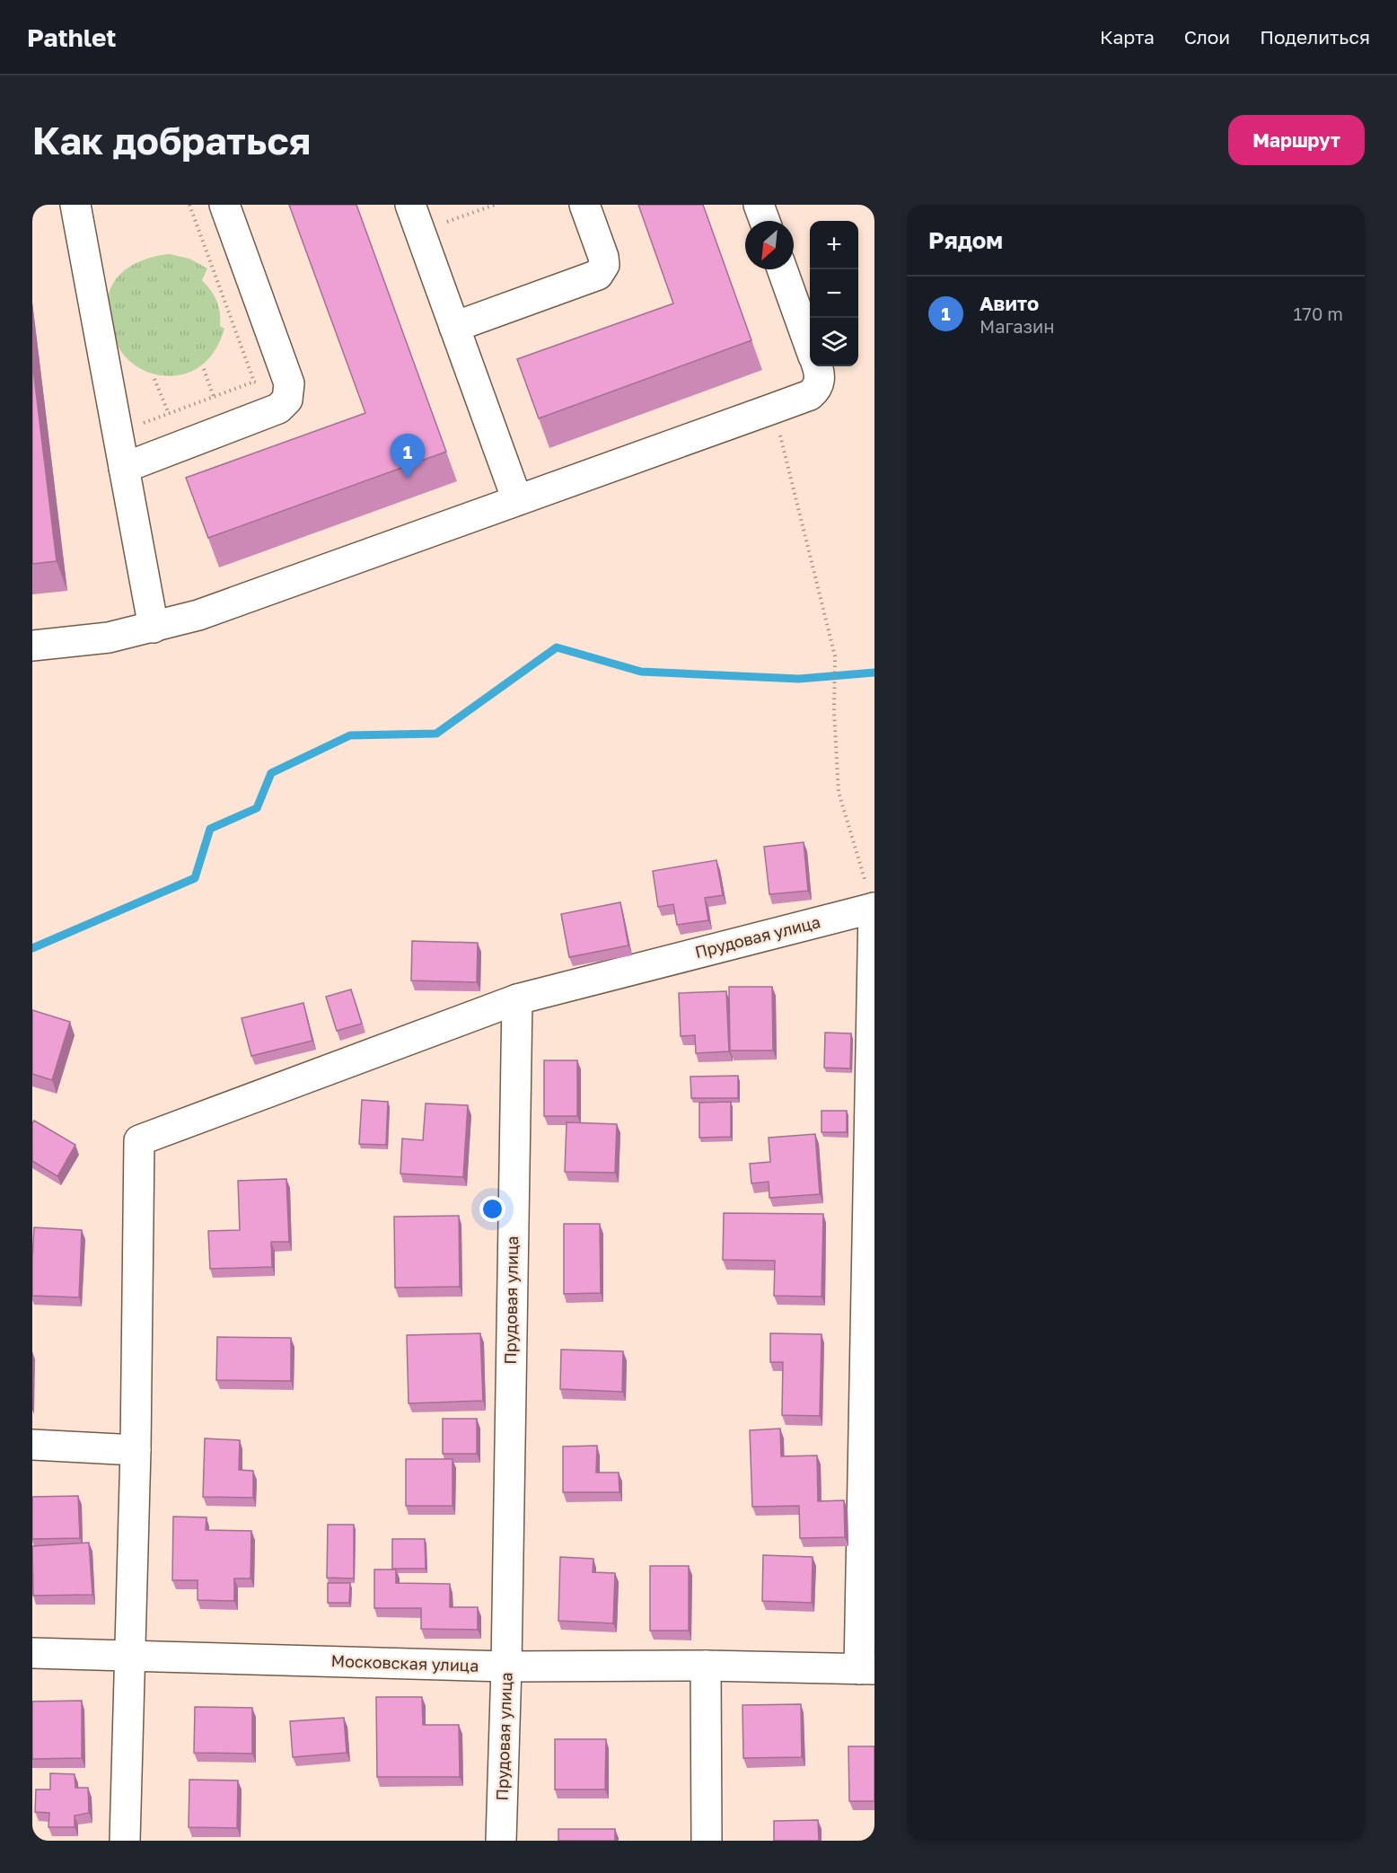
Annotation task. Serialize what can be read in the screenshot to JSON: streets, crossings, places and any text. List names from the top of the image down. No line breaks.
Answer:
{"streets":{"street":["Прудовая улица","Московская улица"]},"crossings":[["Прудовая улица","Московская улица"]],"north":"bottom left","page":{"header":"Pathlet","nav":["Карта","Слои","Поделиться"],"buttons":"Маршрут","title":"Как добраться","heading":"Рядом","map_buttons":["+","−"],"list":[{"mark":"1","name":"Авито","note":"Магазин","value":"170 m"}],"pins":"1"}}
